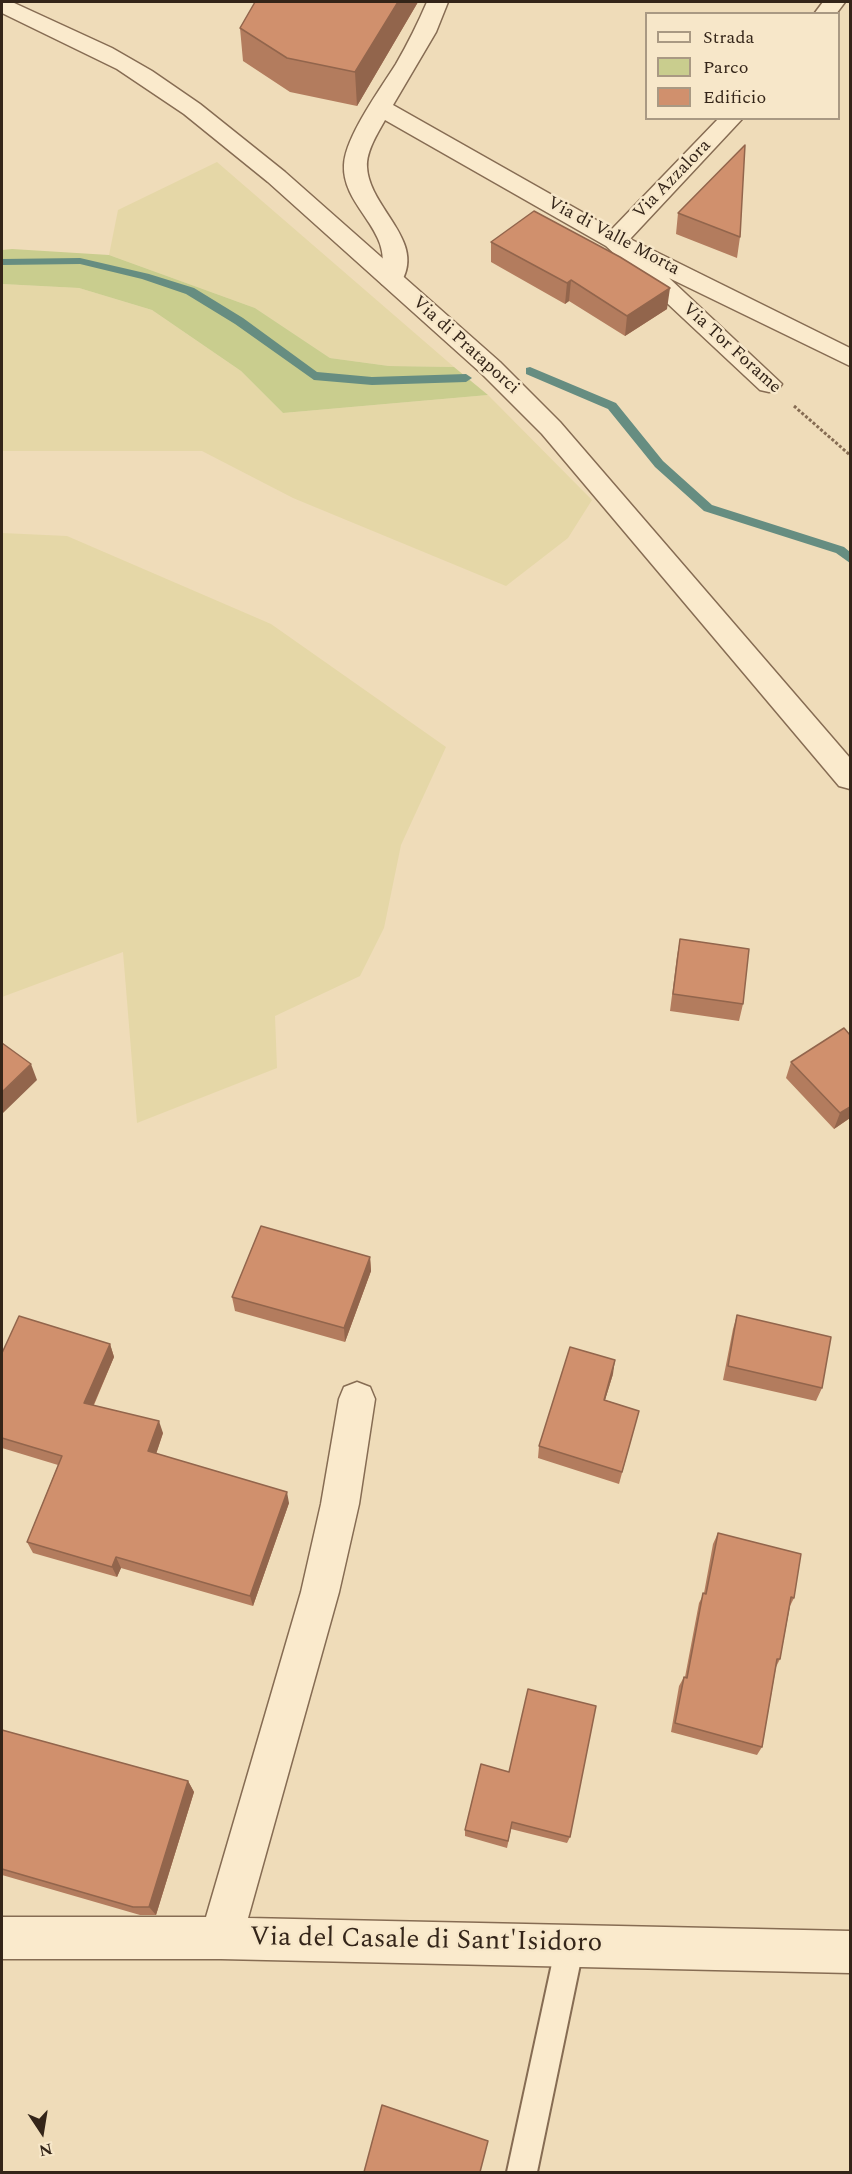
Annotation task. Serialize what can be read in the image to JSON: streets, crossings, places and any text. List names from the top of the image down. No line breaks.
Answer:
{"streets":{"street":["Via Azzalora","Via di Valle Morta","Via di Prataporci","Via Tor Forame","Via del Casale di Sant'Isidoro"]},"crossings":[["Via Azzalora","Via di Valle Morta"],["Via Azzalora","Via Tor Forame"],["Via di Valle Morta","Via Tor Forame"]],"legend":["Strada","Parco","Edificio"],"north":"bottom"}
